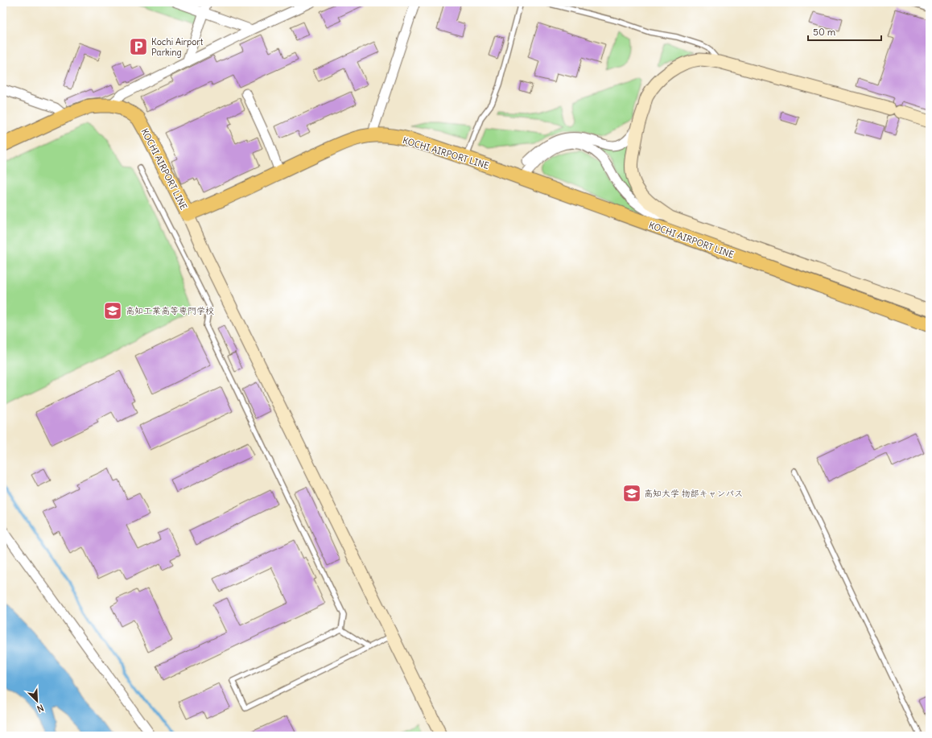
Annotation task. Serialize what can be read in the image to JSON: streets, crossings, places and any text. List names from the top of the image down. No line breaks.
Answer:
{"streets":{"main road":["KOCHI AIRPORT LINE"]},"places":{"parking":["Kochi Airport Parking"],"school or university":["高知工業高等専門学校","高知大学 物部キャンパス"]},"scale_bar":"50 m","north":"bottom right"}
